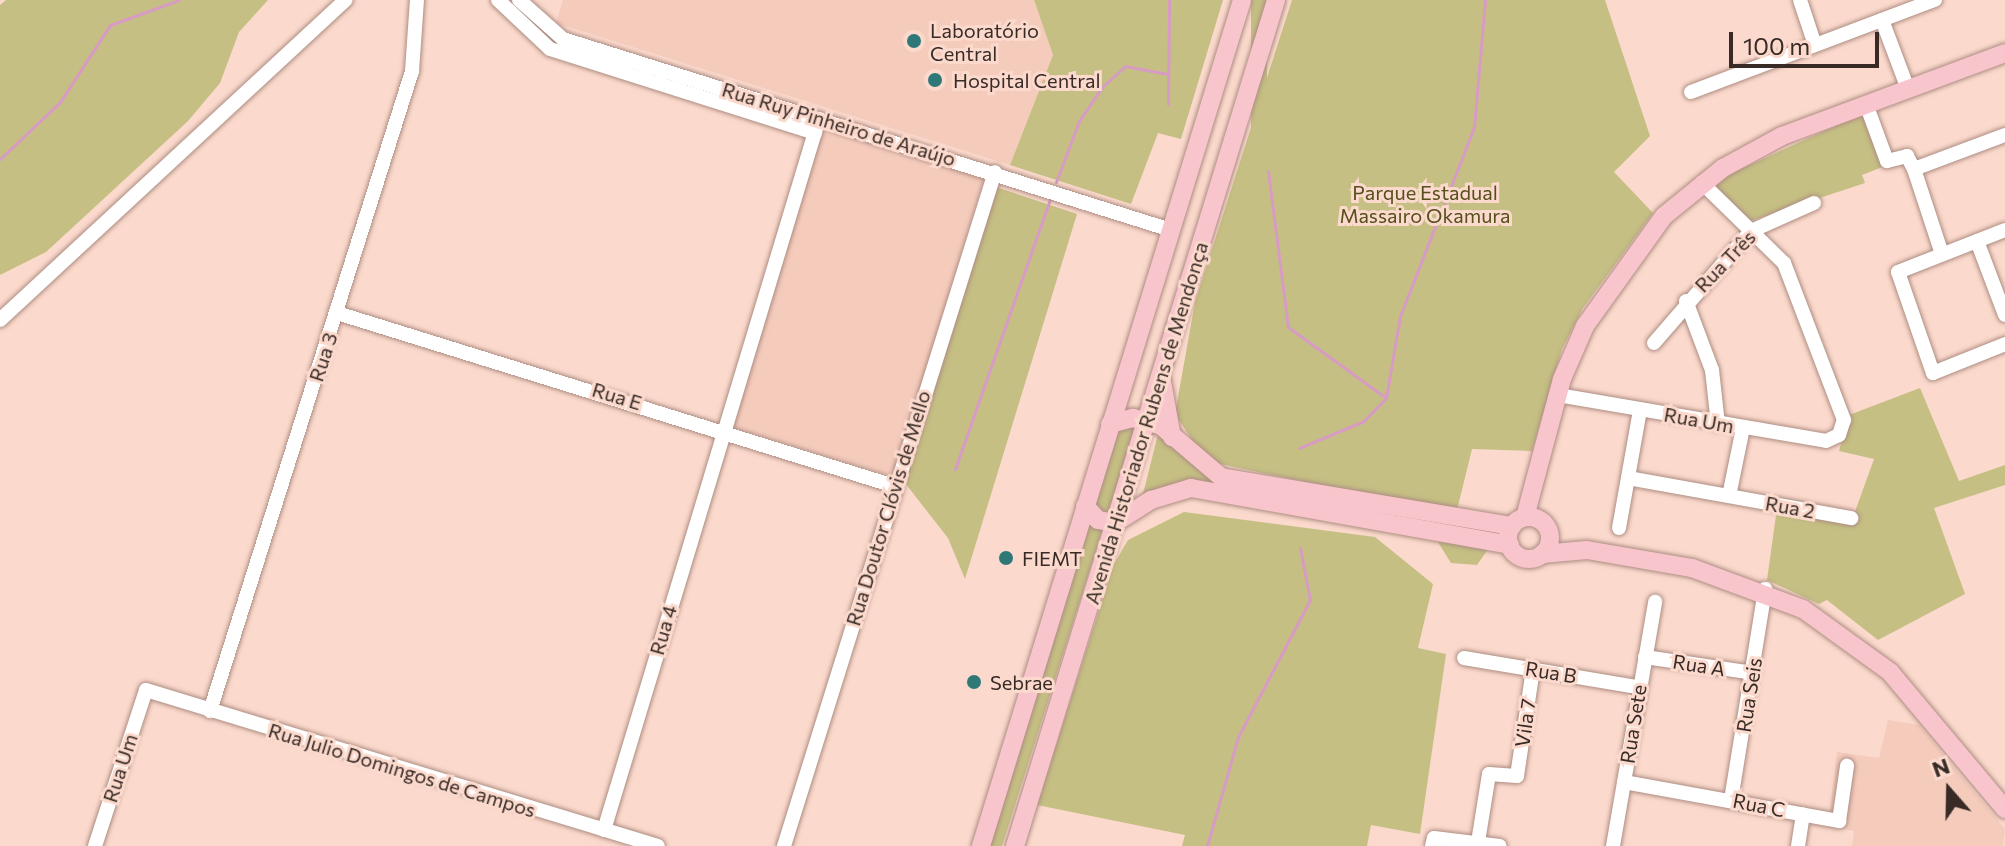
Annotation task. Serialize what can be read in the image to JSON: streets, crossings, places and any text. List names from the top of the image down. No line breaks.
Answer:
{"streets":{"main road":["Avenida Historiador Rubens de Mendonça"],"street":["Rua Ruy Pinheiro de Araújo","Rua Três","Rua 3","Rua E","Rua Um","Rua 2","Rua Doutor Clóvis de Mello","Rua 4","Rua A","Rua B","Rua Seis","Vila 7","Rua Sete","Rua Julio Domingos de Campos","Rua C"]},"crossings":[["Rua Ruy Pinheiro de Araújo","Avenida Historiador Rubens de Mendonça"],["Rua Ruy Pinheiro de Araújo","Rua Doutor Clóvis de Mello"],["Rua Ruy Pinheiro de Araújo","Rua 4"],["Rua Três","Rua Um"],["Rua 3","Rua E"],["Rua 3","Rua Julio Domingos de Campos"],["Rua E","Rua Doutor Clóvis de Mello"],["Rua E","Rua 4"],["Rua Um","Rua Julio Domingos de Campos"],["Rua 4","Rua Julio Domingos de Campos"],["Rua A","Rua Seis"],["Rua A","Rua Sete"],["Rua B","Vila 7"],["Rua B","Rua Sete"],["Rua Seis","Rua C"],["Rua Sete","Rua C"]],"parks":["Parque Estadual Massairo Okamura"],"places":["Laboratório Central","Hospital Central","FIEMT","Sebrae"],"scale_bar":"100 m","north":"top"}
